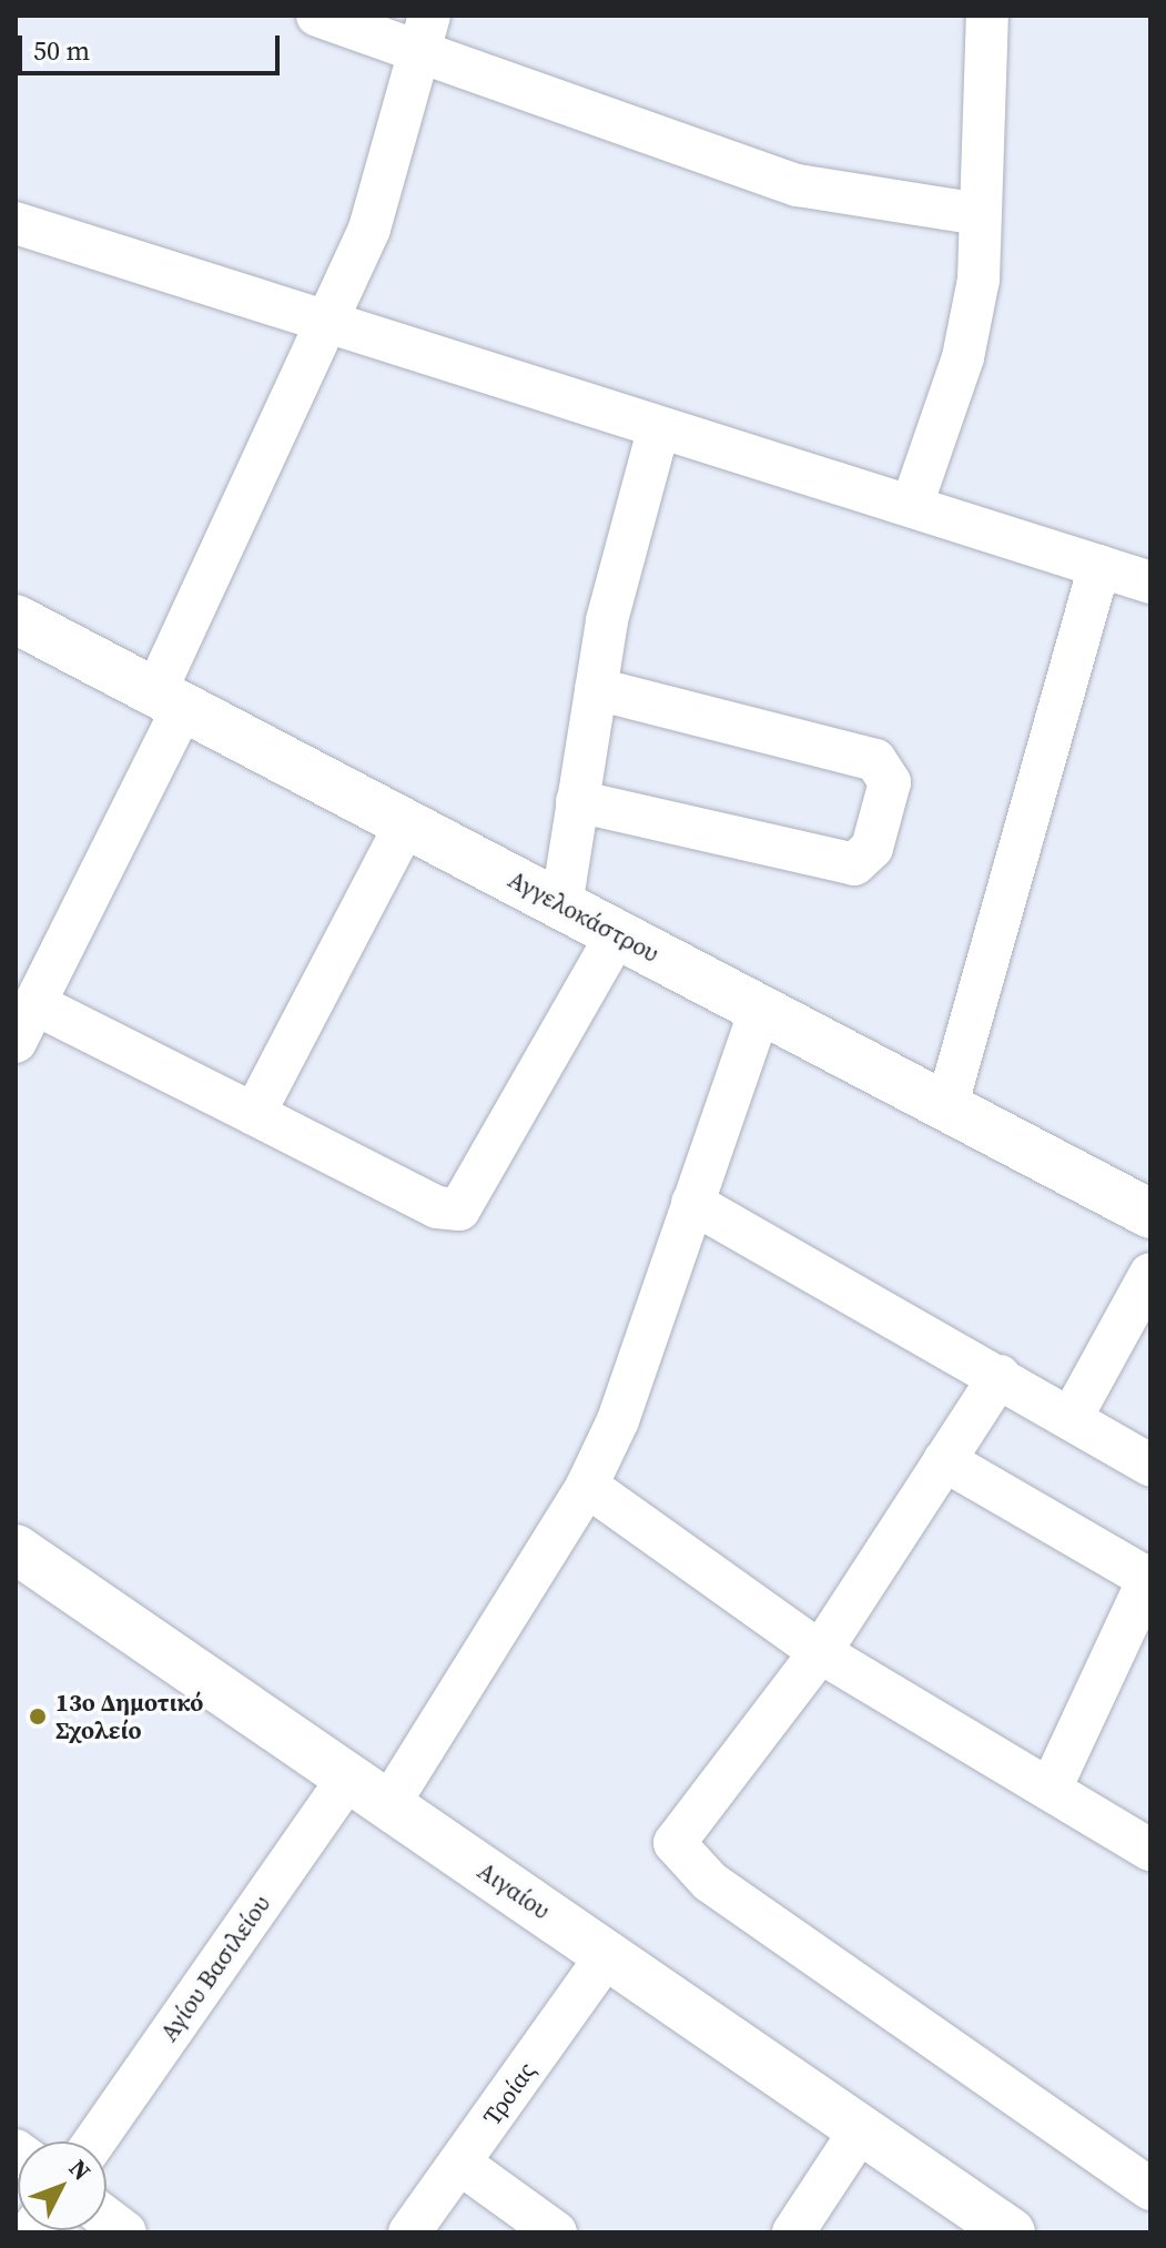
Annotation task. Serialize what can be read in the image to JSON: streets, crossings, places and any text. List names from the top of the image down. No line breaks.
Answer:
{"streets":{"main road":["Αγγελοκάστρου","Αιγαίου"],"street":["Αγίου Βασιλείου","Τροίας"]},"crossings":[["Αιγαίου","Αγίου Βασιλείου"],["Αιγαίου","Τροίας"]],"places":["13ο Δημοτικό Σχολείο"],"scale_bar":"50 m","north":"top right"}
